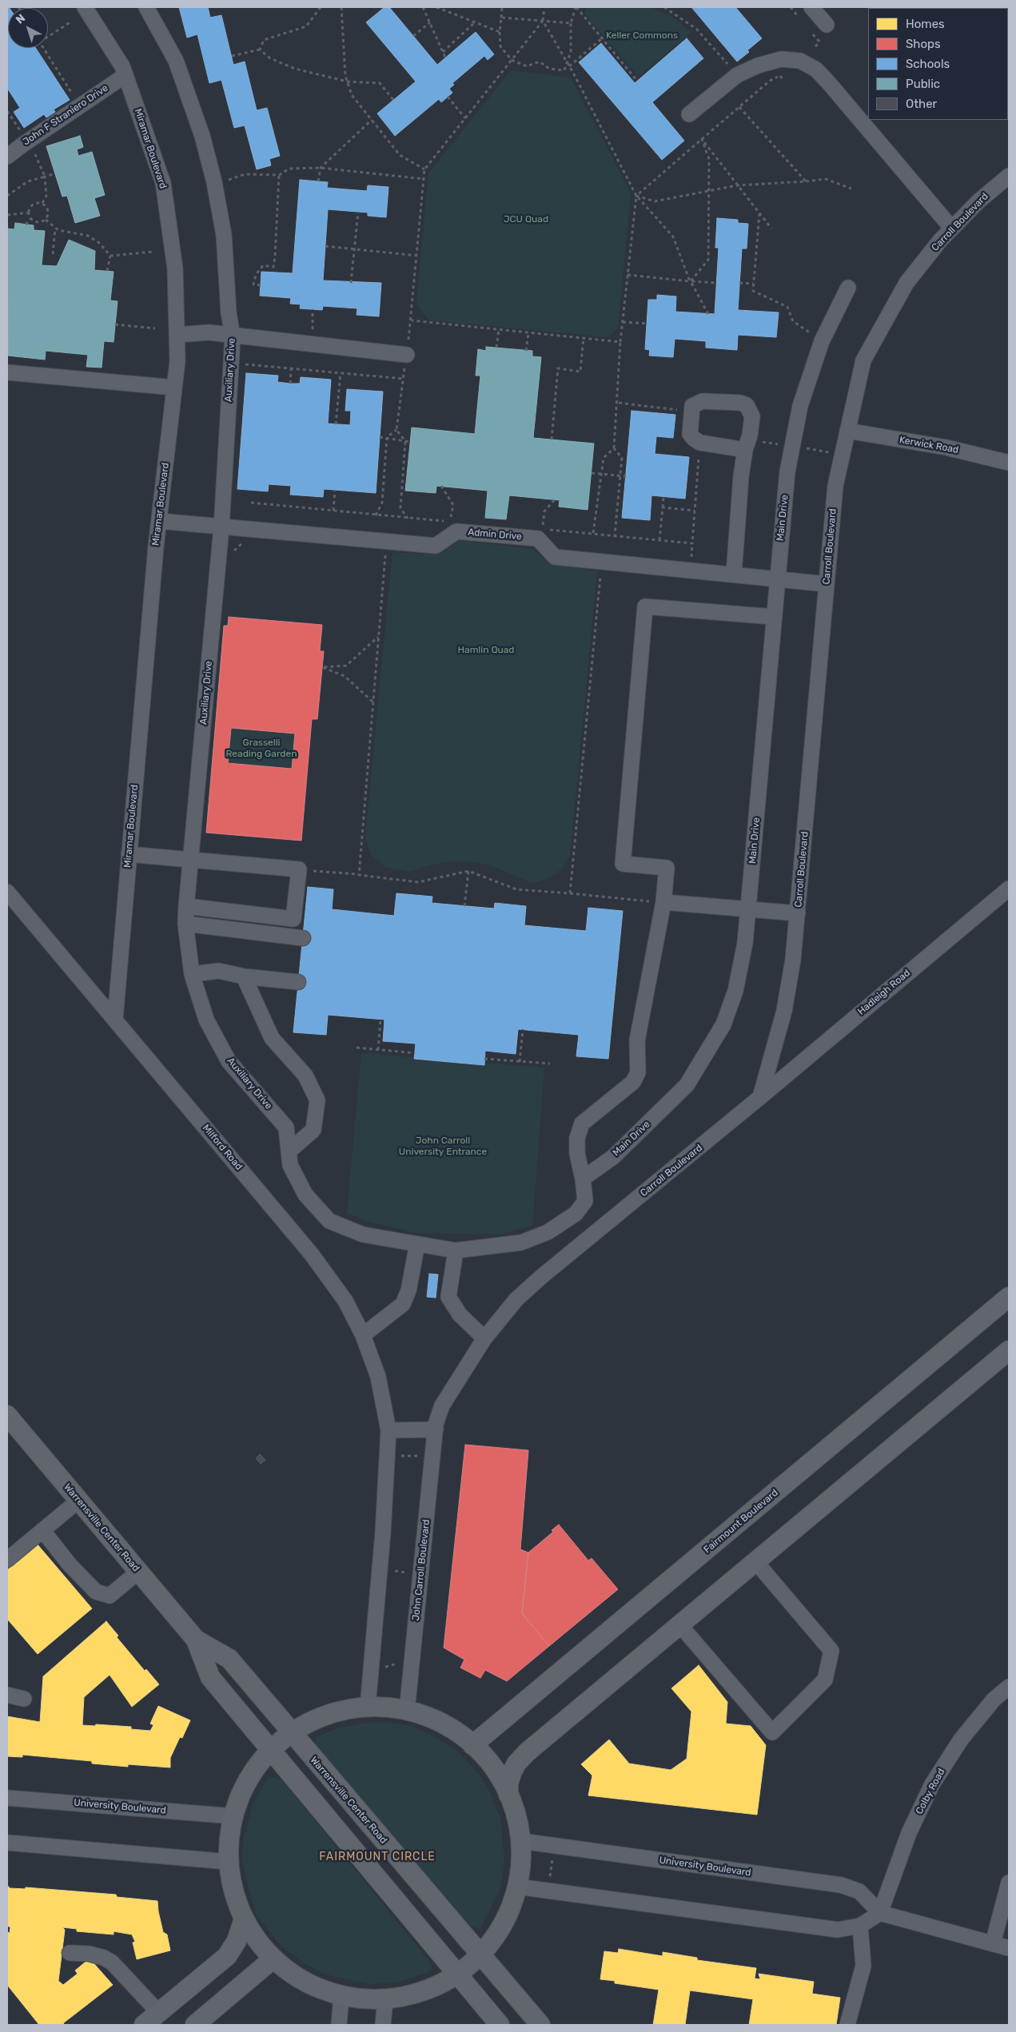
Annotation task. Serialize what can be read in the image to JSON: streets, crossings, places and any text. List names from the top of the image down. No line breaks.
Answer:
{"streets":{"main road":["Fairmount Boulevard","Warrensville Center Road"],"street":["John F Straniero Drive","Miramar Boulevard","Carroll Boulevard","Auxiliary Drive","Kerwick Road","Main Drive","Admin Drive","Hadleigh Road","Milford Road","John Carroll Boulevard","Colby Road","University Boulevard"]},"crossings":[["John F Straniero Drive","Miramar Boulevard"],["Miramar Boulevard","Admin Drive"],["Miramar Boulevard","Milford Road"],["Carroll Boulevard","Kerwick Road"],["Carroll Boulevard","Admin Drive"],["Carroll Boulevard","Hadleigh Road"],["Carroll Boulevard","John Carroll Boulevard"],["Auxiliary Drive","Admin Drive"],["Main Drive","Admin Drive"],["Colby Road","University Boulevard"]],"districts":["FAIRMOUNT CIRCLE"],"parks":["Keller Commons","JCU Quad","Hamlin Quad","Grasselli Reading Garden","John Carroll University Entrance"],"legend":["Homes","Shops","Schools","Public","Other"],"north":"top left"}
